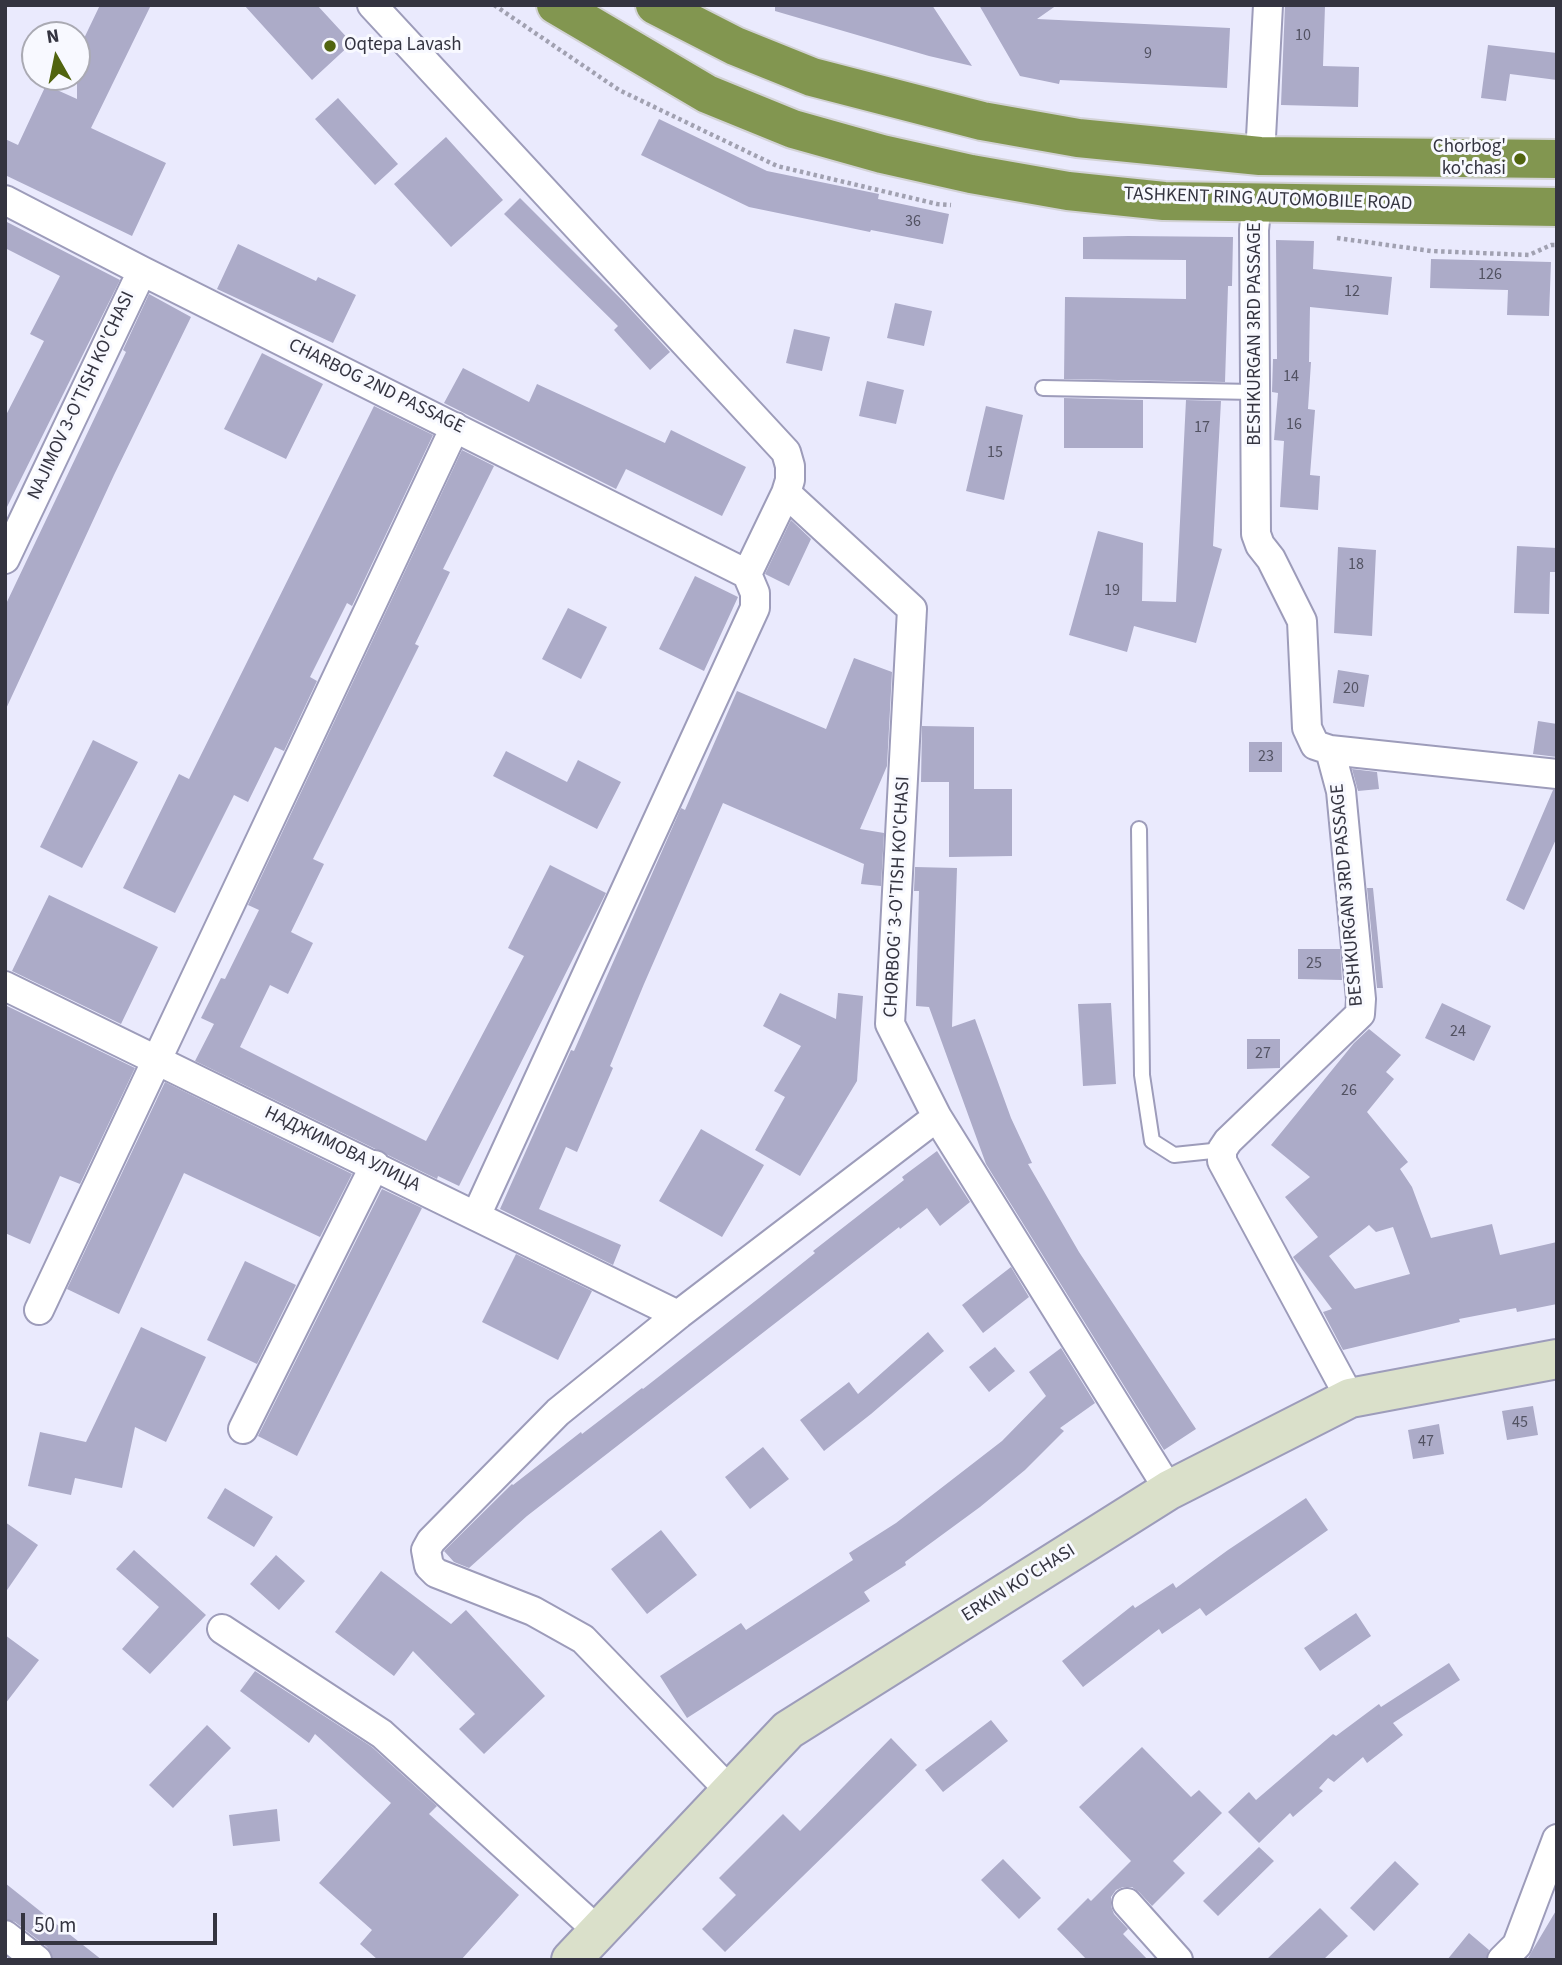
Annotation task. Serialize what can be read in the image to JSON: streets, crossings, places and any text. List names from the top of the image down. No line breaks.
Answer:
{"streets":{"highway":["TASHKENT RING AUTOMOBILE ROAD"],"main road":["ERKIN KO'CHASI"],"street":["BESHKURGAN 3RD PASSAGE","CHARBOG 2ND PASSAGE","NAJIMOV 3-O'TISH KO'CHASI","CHORBOG' 3-O'TISH KO'CHASI","НАДЖИМОВА УЛИЦА"]},"crossings":[["TASHKENT RING AUTOMOBILE ROAD","BESHKURGAN 3RD PASSAGE"],["CHARBOG 2ND PASSAGE","NAJIMOV 3-O'TISH KO'CHASI"],["CHORBOG' 3-O'TISH KO'CHASI","ERKIN KO'CHASI"]],"places":["Oqtepa Lavash","Chorbog' ko'chasi"],"house_numbers":["10","9","36","126","12","14","16","17","15","18","19","20","23","25","24","27","26","45","47"],"scale_bar":"50 m","north":"top"}
